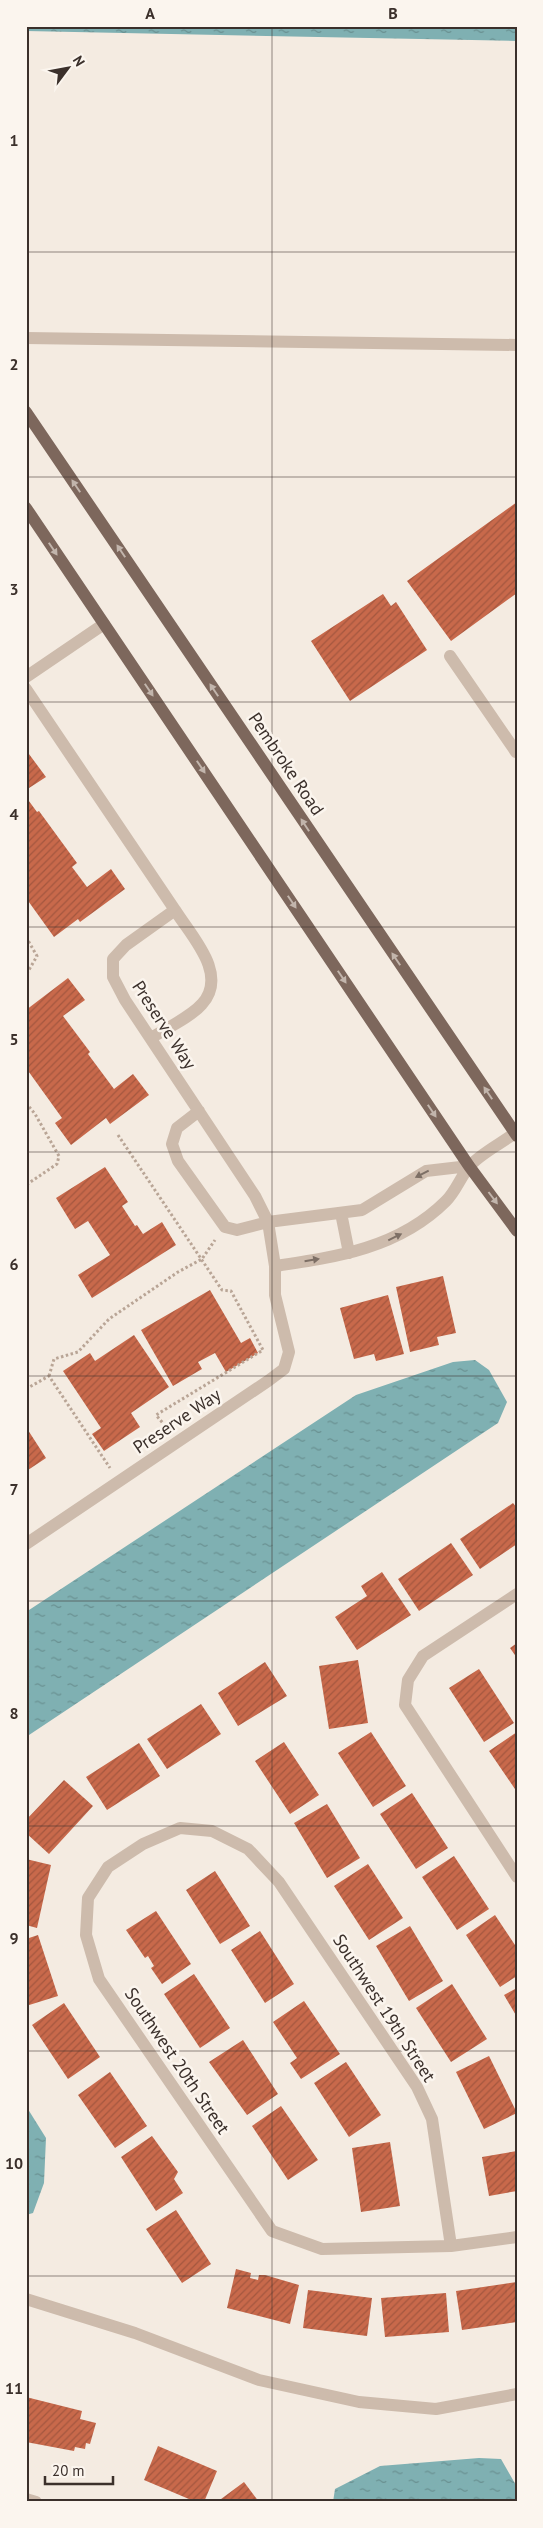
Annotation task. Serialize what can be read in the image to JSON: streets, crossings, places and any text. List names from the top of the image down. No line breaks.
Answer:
{"streets":{"main road":["Pembroke Road"],"street":["Preserve Way","Southwest 19th Street","Southwest 20th Street"]},"crossings":[["Southwest 19th Street","Southwest 20th Street"]],"scale_bar":"20 m","north":"top right","grid":{"columns":["A","B"],"rows":["1","2","3","4","5","6","7","8","9","10","11"]}}
